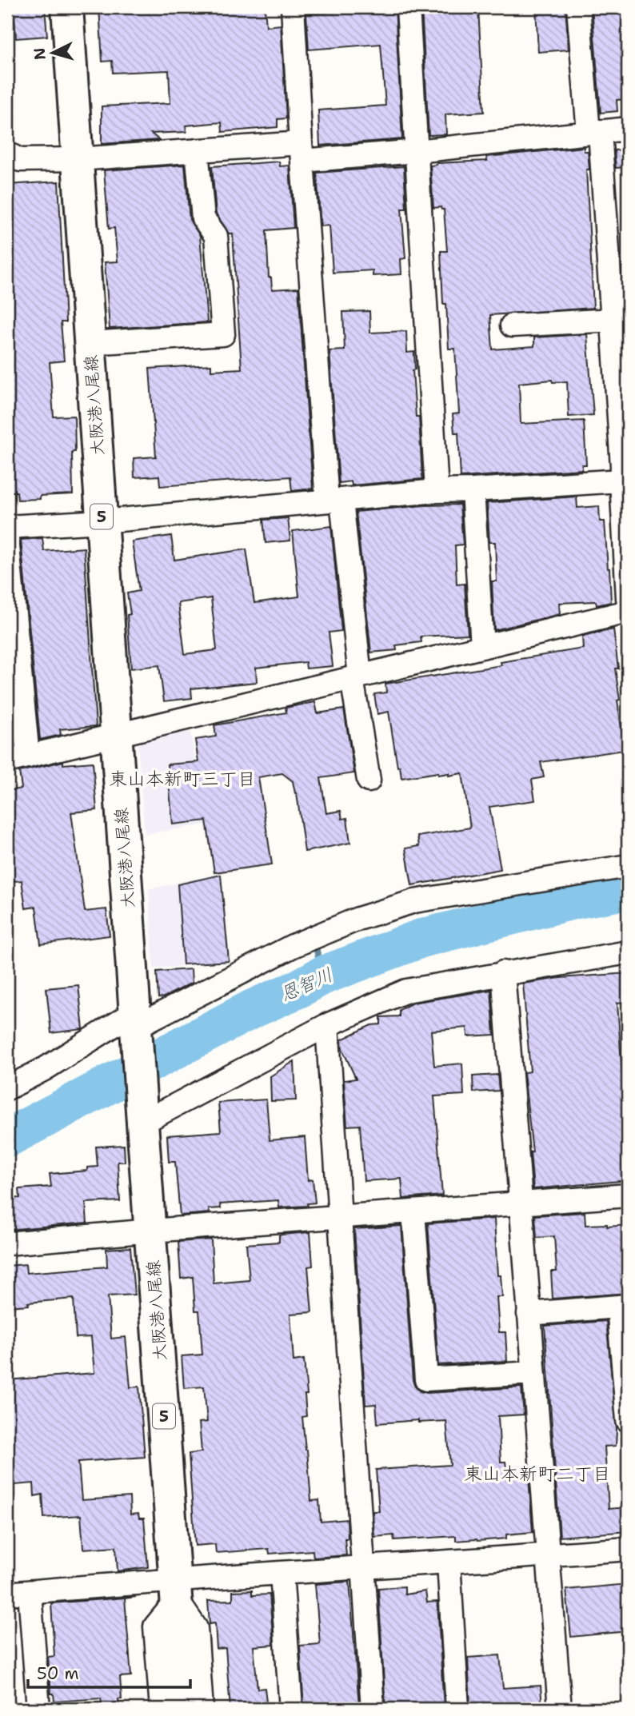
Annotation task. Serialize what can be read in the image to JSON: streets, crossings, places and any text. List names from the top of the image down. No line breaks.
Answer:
{"streets":{"main road":["大阪港八尾線","5"]},"districts":["東山本新町三丁目","東山本新町二丁目"],"water":["恩智川"],"scale_bar":"50 m","north":"left"}
